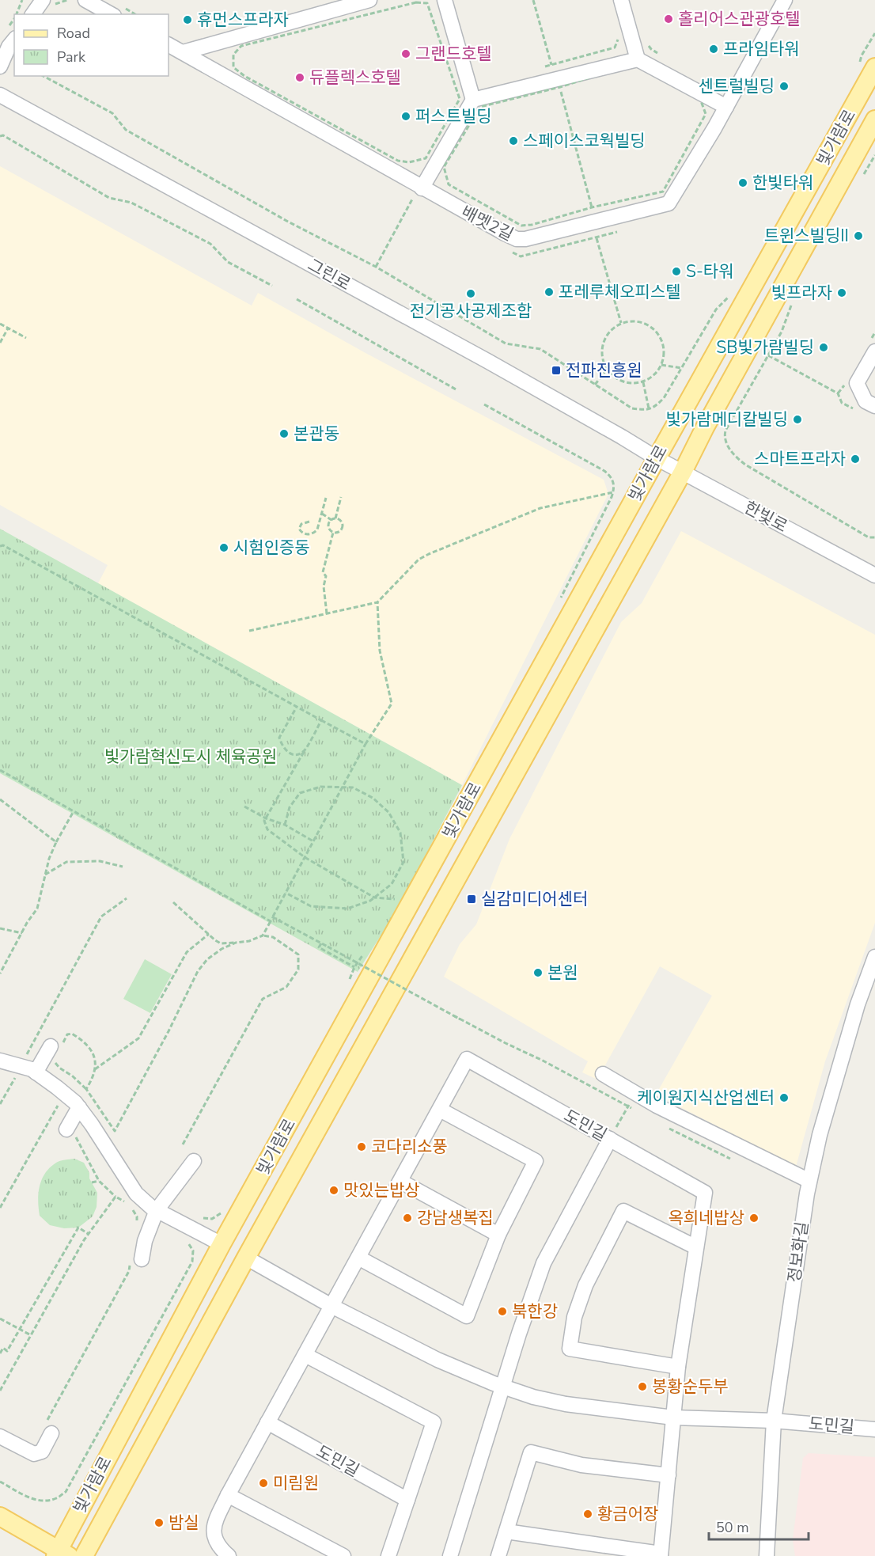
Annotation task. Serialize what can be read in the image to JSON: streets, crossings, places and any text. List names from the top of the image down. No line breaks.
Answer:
{"streets":{"main road":["빛가람로"],"street":["배멧2길","그린로","한빛로","도민길","정보화길"]},"crossings":[["빛가람로","그린로"],["빛가람로","한빛로"],["빛가람로","도민길"],["그린로","한빛로"],["도민길","정보화길"]],"parks":["빛가람혁신도시 체육공원"],"places":{"other":["홀리어스관광호텔","휴먼스프라자","프라임타워","그랜드호텔","듀플렉스호텔","센트럴빌딩","퍼스트빌딩","스페이스코웍빌딩","한빛타워","트윈스빌딩II","S-타워","포레루체오피스텔","빛프라자","전기공사공제조합","SB빛가람빌딩","빛가람메디칼빌딩","본관동","스마트프라자","시험인증동","본원","케이원지식산업센터","코다리소풍","맛있는밥상","강남생복집","옥희네밥상","북한강","봉황순두부","미림원","황금어장","밤실"],"transit":["전파진흥원","실감미디어센터"]},"legend":["Road","Park"],"scale_bar":"50 m"}
